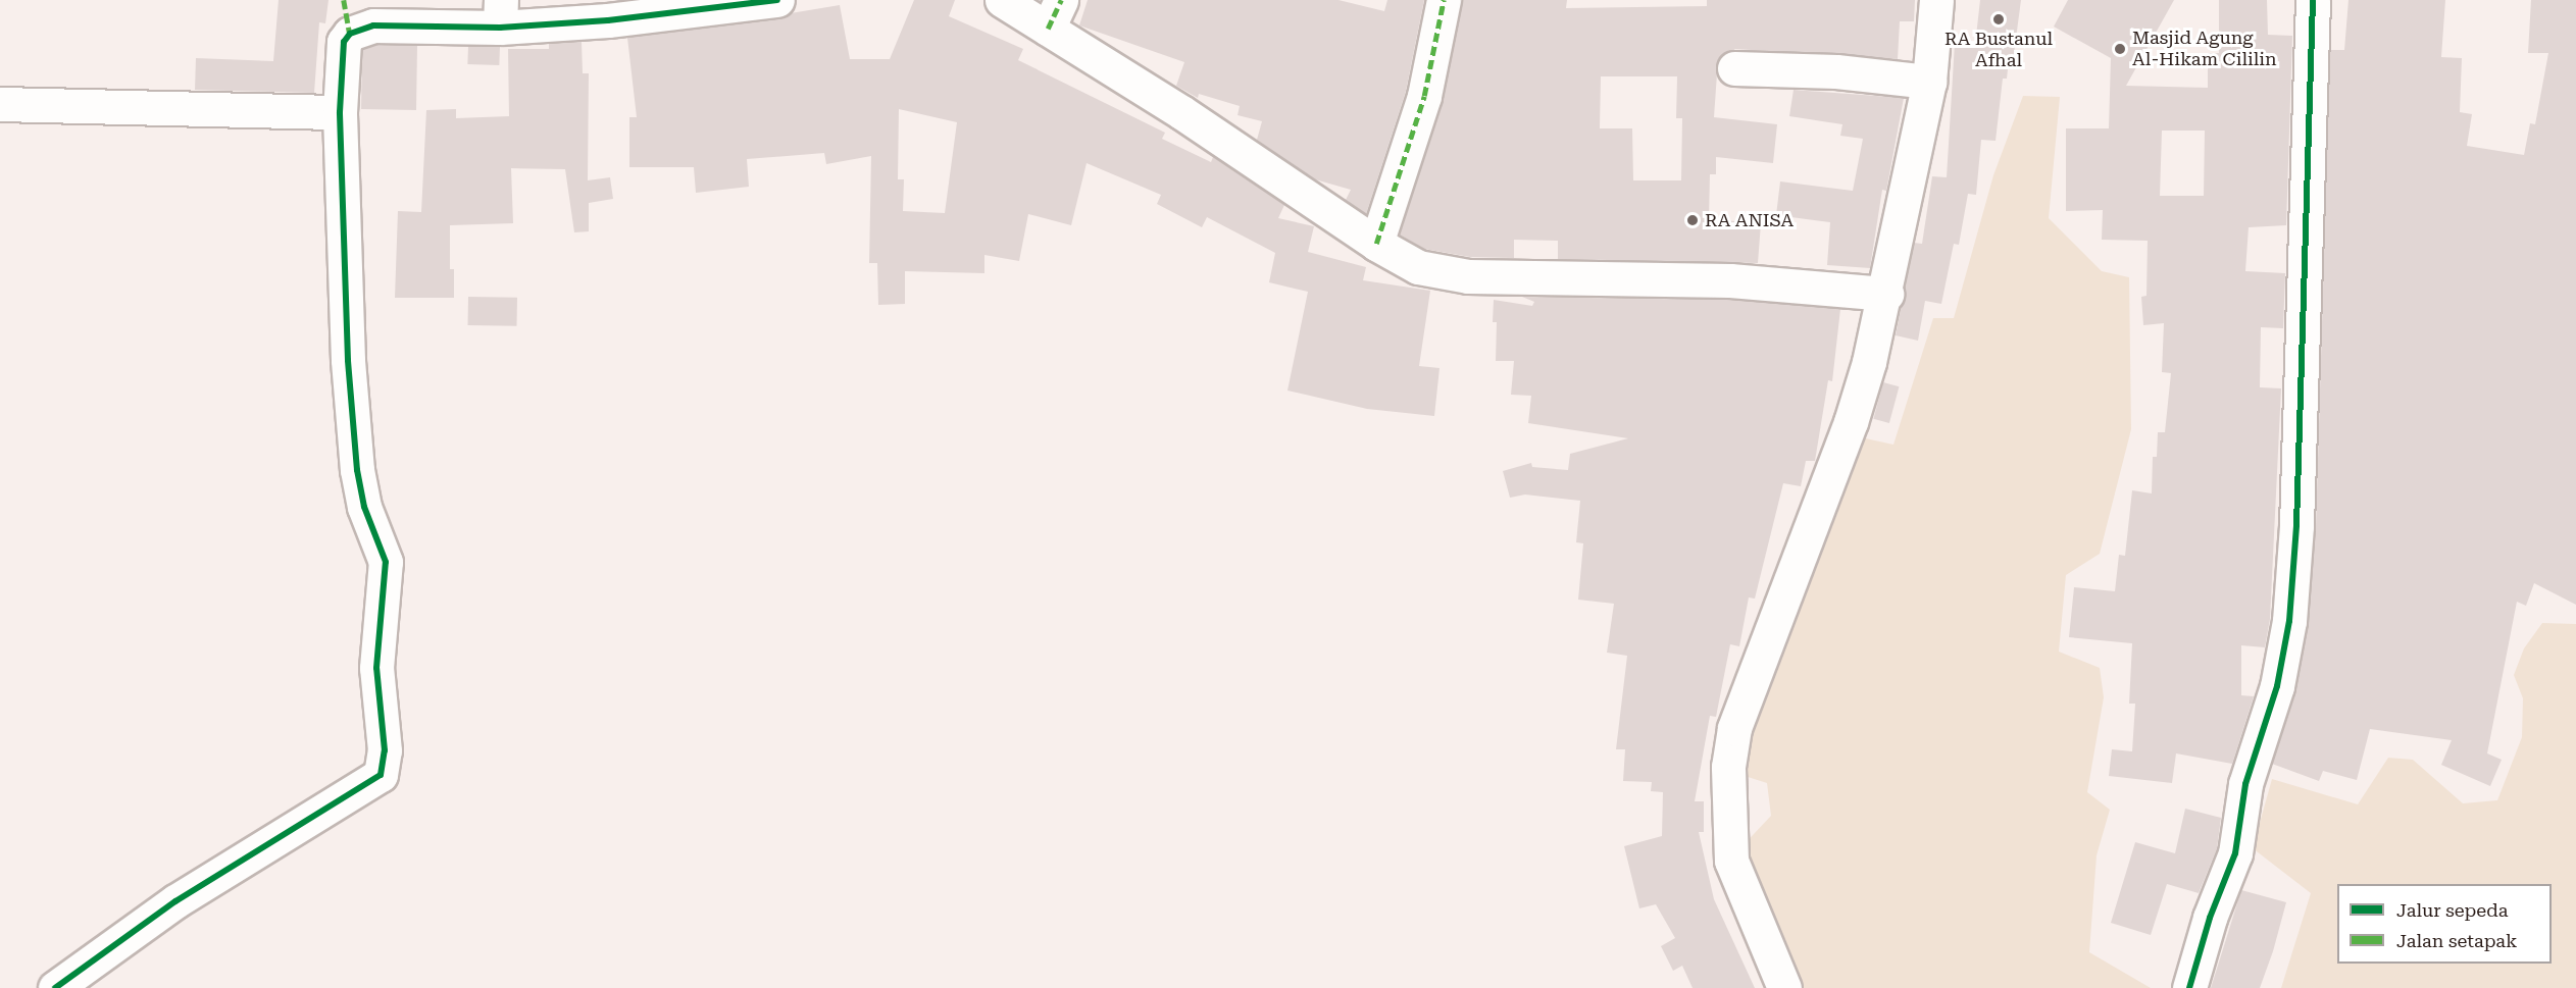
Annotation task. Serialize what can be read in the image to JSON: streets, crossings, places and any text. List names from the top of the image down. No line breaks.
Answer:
{"places":["RA Bustanul Afhal","Masjid Agung Al-Hikam Cililin","RA ANISA"],"legend":["Jalur sepeda","Jalan setapak"]}
